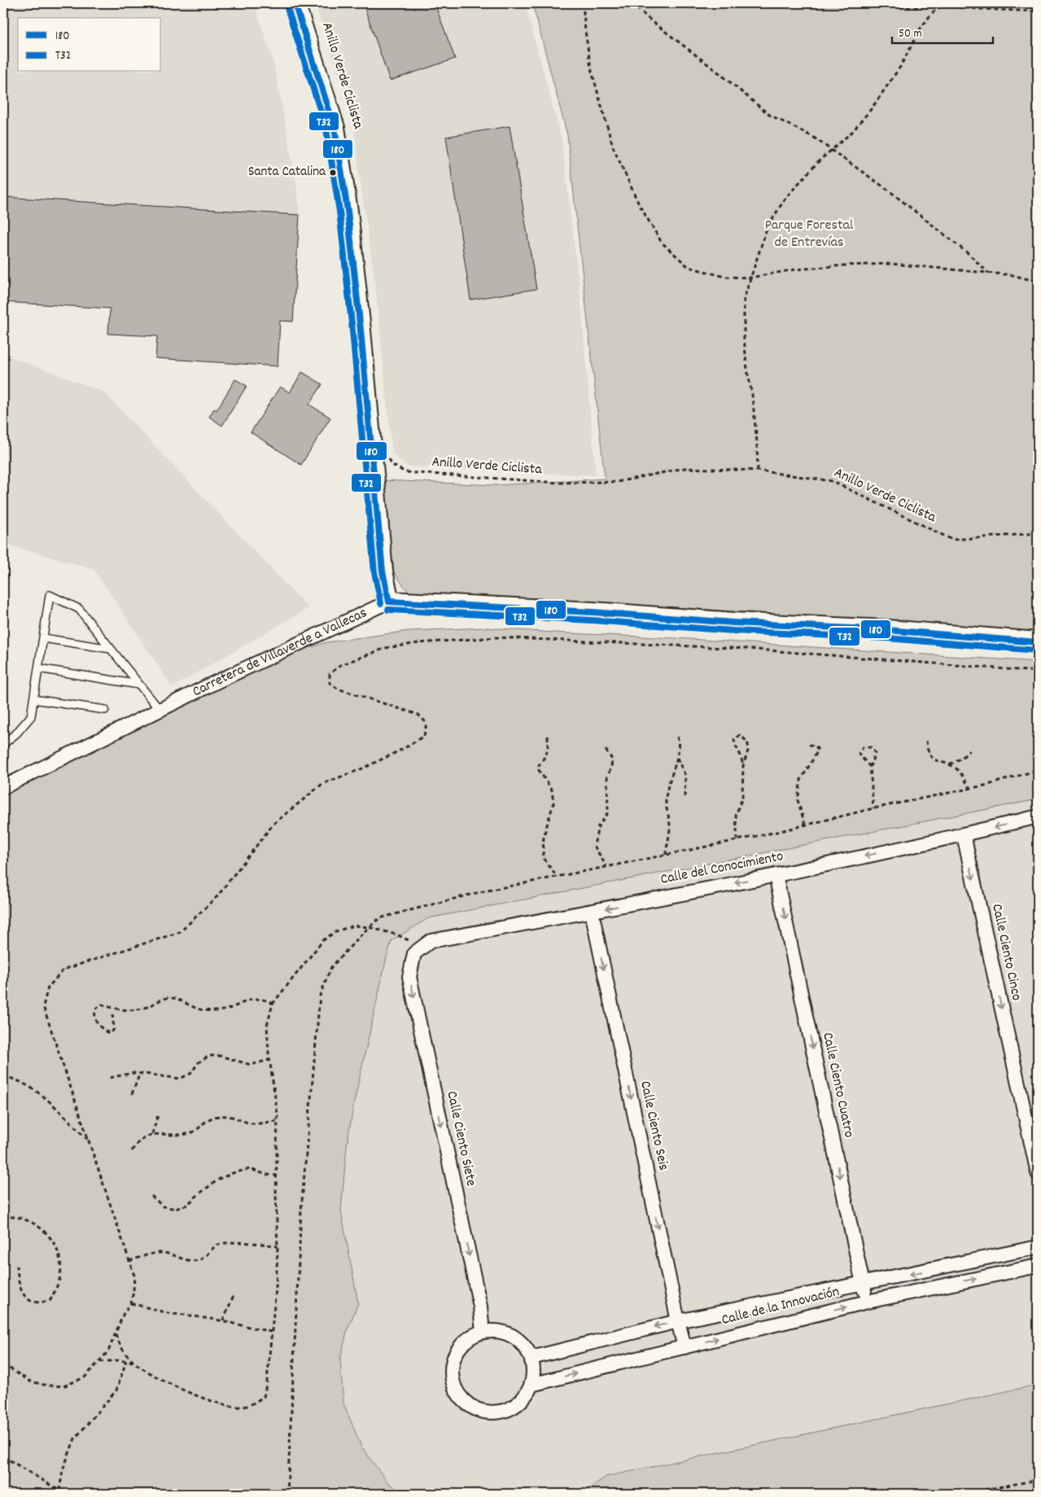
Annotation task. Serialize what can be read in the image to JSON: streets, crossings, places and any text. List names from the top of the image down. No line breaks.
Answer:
{"streets":{"main road":["Carretera de Villaverde a Vallecas"],"street":["Calle del Conocimiento","Calle Ciento Cinco","Calle Ciento Cuatro","Calle Ciento Seis","Calle Ciento Siete","Calle de la Innovación"],"path":["Anillo Verde Ciclista"]},"crossings":[["Calle del Conocimiento","Calle Ciento Cinco"],["Calle del Conocimiento","Calle Ciento Cuatro"],["Calle del Conocimiento","Calle Ciento Seis"],["Calle del Conocimiento","Calle Ciento Siete"],["Calle Ciento Cuatro","Calle de la Innovación"],["Calle Ciento Seis","Calle de la Innovación"],["Calle Ciento Siete","Calle de la Innovación"]],"one_way":["Calle del Conocimiento","Calle Ciento Cinco","Calle Ciento Cuatro","Calle Ciento Seis","Calle Ciento Siete"],"parks":["Parque Forestal de Entrevías"],"places":["Santa Catalina"],"lines":["transit line 180","transit line T32"],"legend":["180","T32"],"scale_bar":"50 m"}
